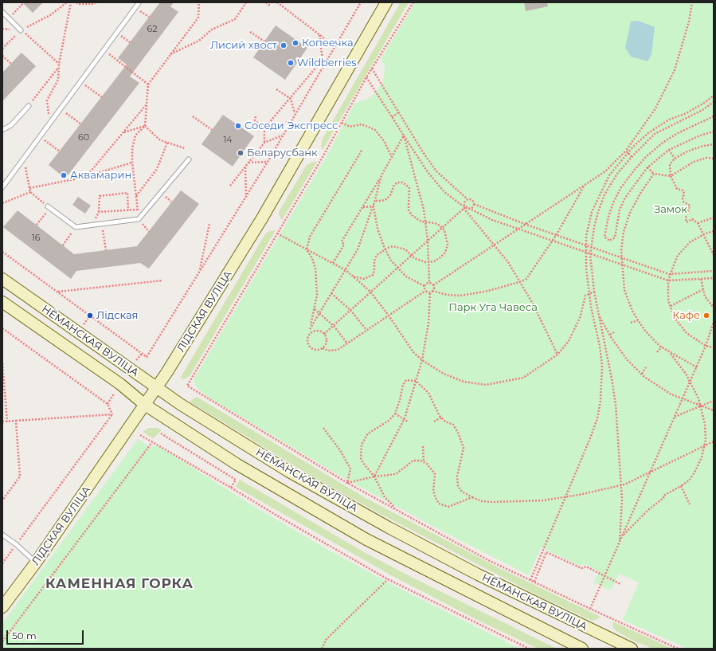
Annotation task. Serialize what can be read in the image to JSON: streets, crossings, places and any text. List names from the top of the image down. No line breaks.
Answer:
{"streets":{"main road":["ЛІДСКАЯ ВУЛІЦА","НЁМАНСКАЯ ВУЛІЦА"]},"crossings":[["ЛІДСКАЯ ВУЛІЦА","НЁМАНСКАЯ ВУЛІЦА"]],"districts":["КАМЕННАЯ ГОРКА"],"parks":["Замок","Парк Уга Чавеса"],"places":["Копеечка","Лисий хвост","Wildberries","Соседи Экспресс","Беларусбанк","Аквамарин","Лідская","Кафе"],"house_numbers":["62","60","14","16"],"scale_bar":"50 m"}
